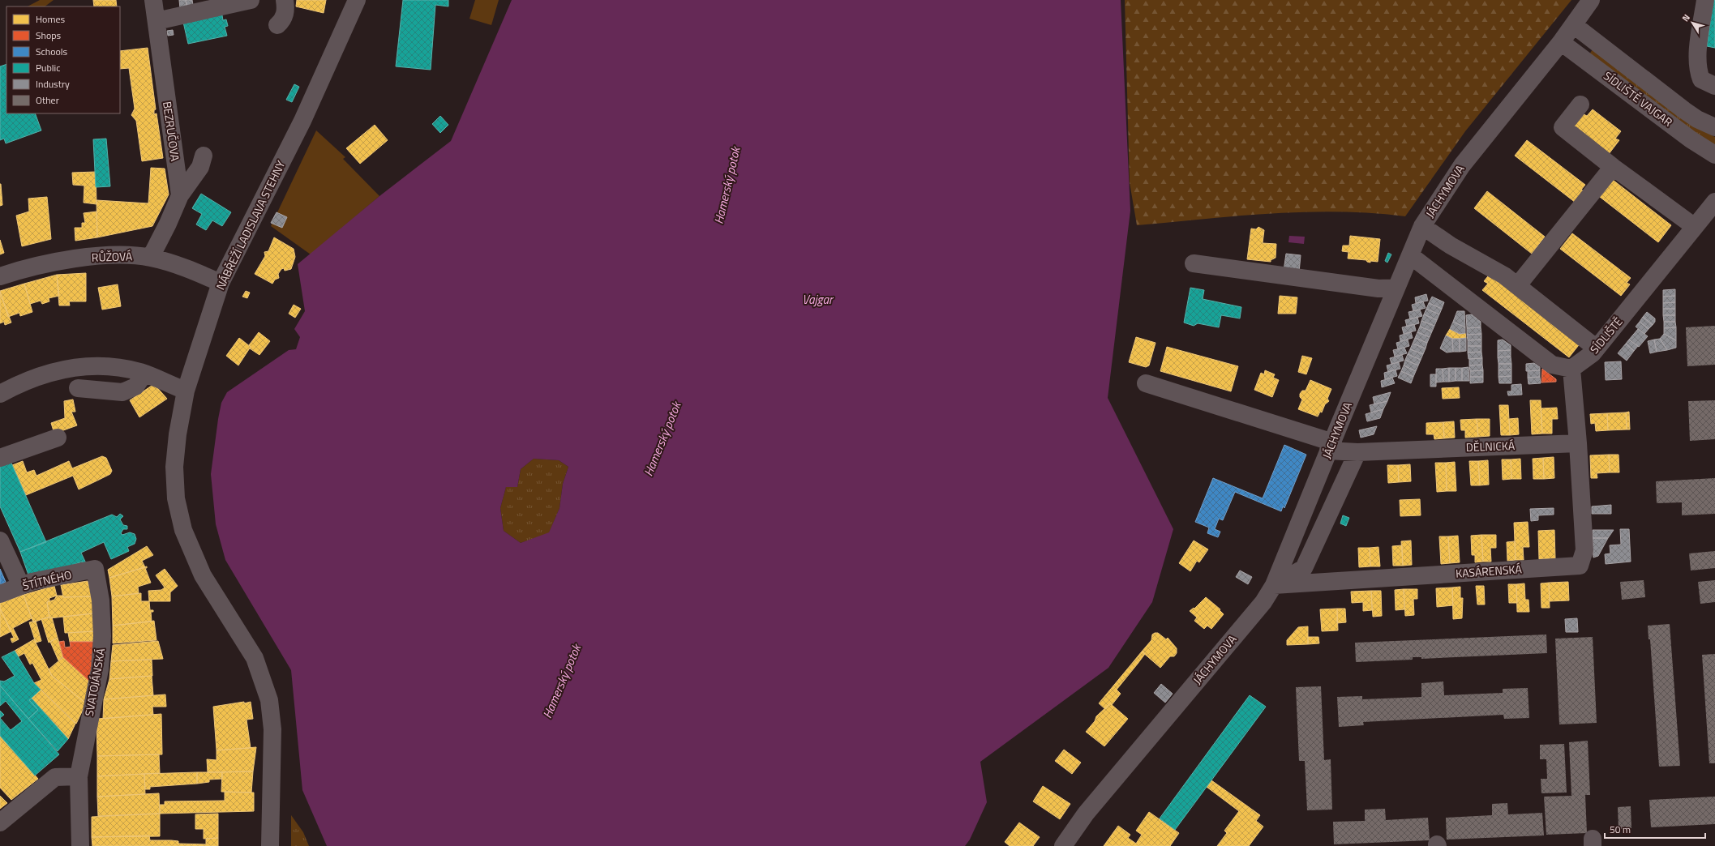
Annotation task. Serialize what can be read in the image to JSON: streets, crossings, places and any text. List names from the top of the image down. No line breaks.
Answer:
{"streets":{"street":["SÍDLIŠTĚ VAJGAR","BEZRUČOVA","JÁCHYMOVA","NÁBŘEŽÍ LADISLAVA STEHNY","RŮŽOVÁ","SÍDLIŠTĚ","DĚLNICKÁ","KASÁRENSKÁ","ŠTÍTNÉHO","SVATOJÁNSKÁ"]},"crossings":[["SÍDLIŠTĚ VAJGAR","JÁCHYMOVA"],["JÁCHYMOVA","DĚLNICKÁ"],["JÁCHYMOVA","KASÁRENSKÁ"],["NÁBŘEŽÍ LADISLAVA STEHNY","RŮŽOVÁ"],["DĚLNICKÁ","KASÁRENSKÁ"],["ŠTÍTNÉHO","SVATOJÁNSKÁ"]],"water":["Hamerský potok","Vajgar"],"legend":["Homes","Shops","Schools","Public","Industry","Other"],"scale_bar":"50 m","north":"top left"}
